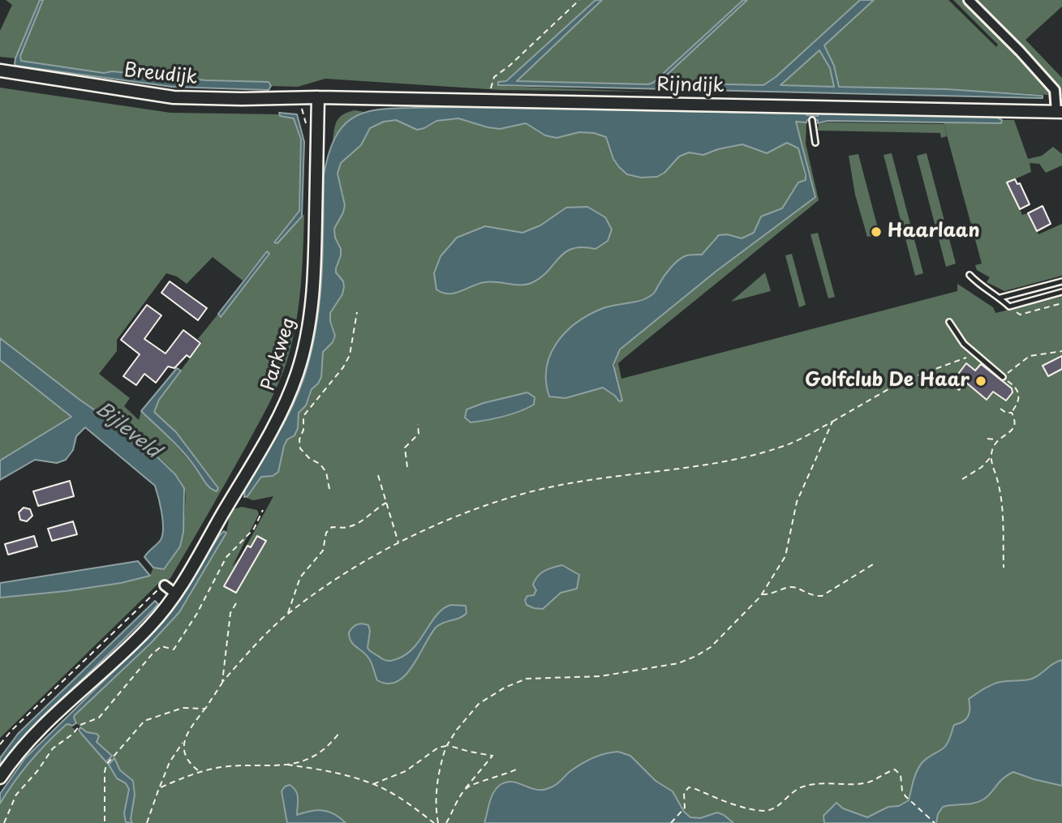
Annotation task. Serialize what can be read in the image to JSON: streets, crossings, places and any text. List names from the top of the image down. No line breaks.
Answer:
{"streets":{"street":["Breudijk","Rijndijk","Parkweg"]},"crossings":[["Breudijk","Rijndijk"],["Breudijk","Parkweg"],["Rijndijk","Parkweg"]],"water":["Bijleveld"],"places":["Haarlaan","Golfclub De Haar"]}
